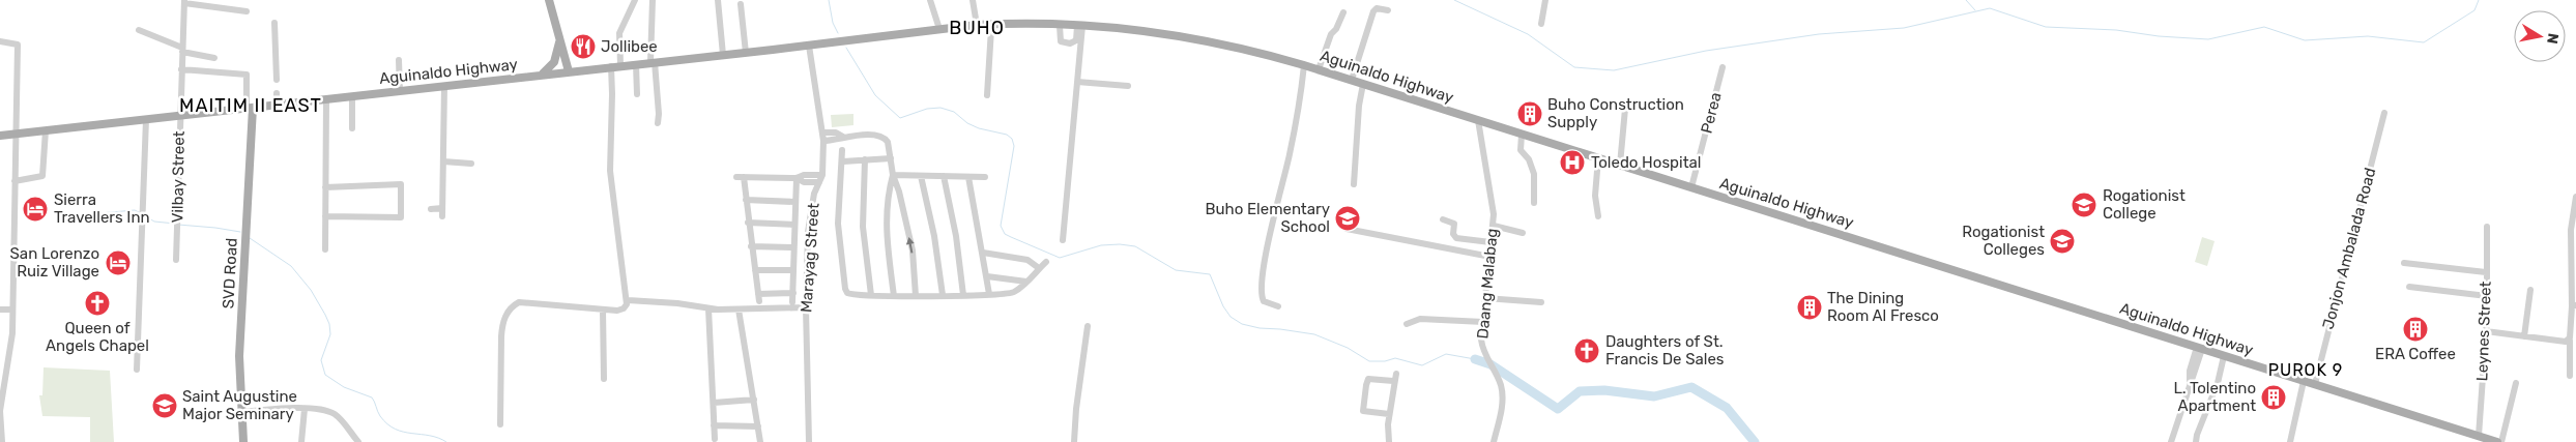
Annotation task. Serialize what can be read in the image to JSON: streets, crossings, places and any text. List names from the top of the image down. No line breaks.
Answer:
{"streets":{"main road":["Aguinaldo Highway","SVD Road"],"street":["Perea","Vilbay Street","Jonjon Ambalada Road","Marayag Street","Daang Malabag","Leynes Street"]},"crossings":[["Aguinaldo Highway","Perea"],["Aguinaldo Highway","Vilbay Street"],["Aguinaldo Highway","Jonjon Ambalada Road"],["Aguinaldo Highway","Marayag Street"],["Aguinaldo Highway","SVD Road"],["Aguinaldo Highway","Daang Malabag"],["Aguinaldo Highway","Leynes Street"]],"districts":["BUHO","MAITIM II EAST","PUROK 9"],"places":{"restaurant":["Jollibee"],"building":["Buho Construction Supply","The Dining Room Al Fresco","ERA Coffee","L. Tolentino Apartment"],"hospital":["Toledo Hospital"],"school or university":["Rogationist College","Buho Elementary School","Rogationist Colleges","Saint Augustine Major Seminary"],"hotel":["Sierra Travellers Inn","San Lorenzo Ruiz Village"],"church":["Queen of Angels Chapel","Daughters of St. Francis De Sales"]},"north":"right"}
